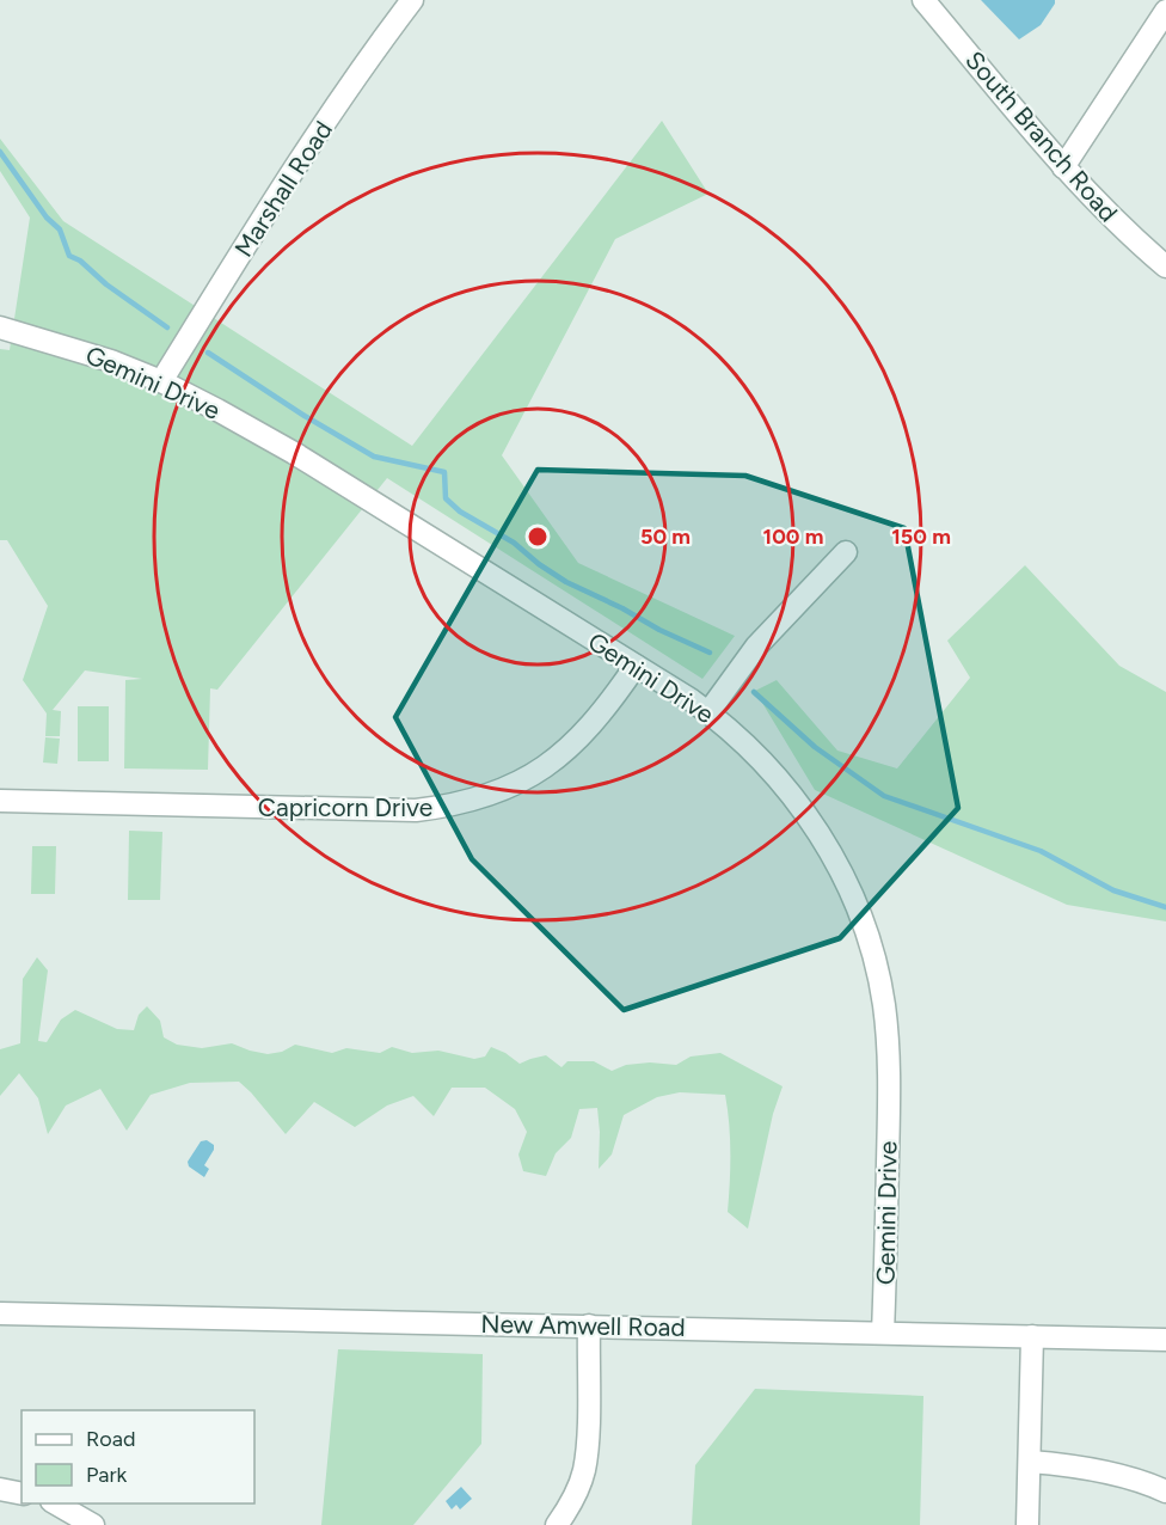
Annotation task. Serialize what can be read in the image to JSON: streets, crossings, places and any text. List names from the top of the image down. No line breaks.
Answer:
{"streets":{"street":["South Branch Road","Marshall Road","Gemini Drive","Capricorn Drive","New Amwell Road"]},"crossings":[["Marshall Road","Gemini Drive"],["Gemini Drive","Capricorn Drive"],["Gemini Drive","New Amwell Road"]],"legend":["Road","Park"],"rings":["50 m","100 m","150 m"]}
